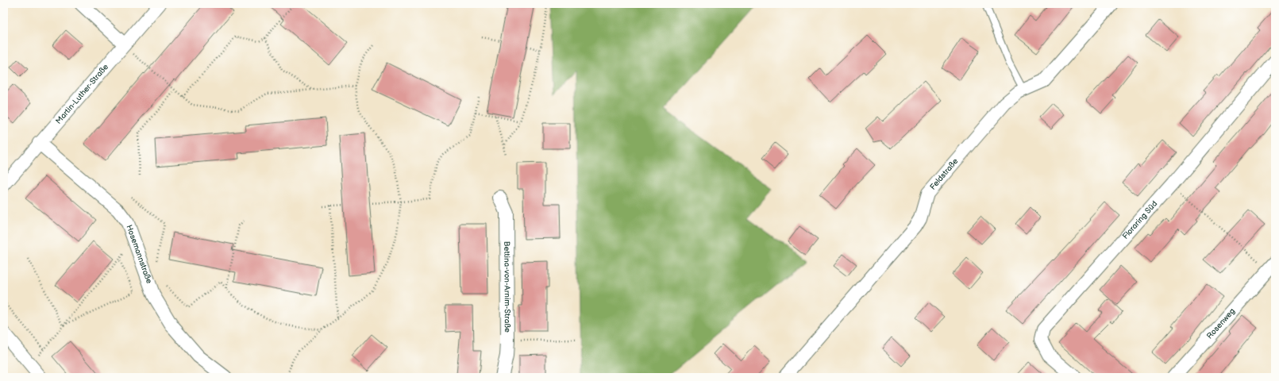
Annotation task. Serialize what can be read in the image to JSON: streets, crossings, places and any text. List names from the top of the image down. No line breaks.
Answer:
{"streets":{"street":["Martin-Luther-Straße","Feldstraße","Floraring Süd","Hosemannstraße","Bettina-von-Arnim-Straße","Rosenweg"]},"crossings":[["Martin-Luther-Straße","Hosemannstraße"]]}
